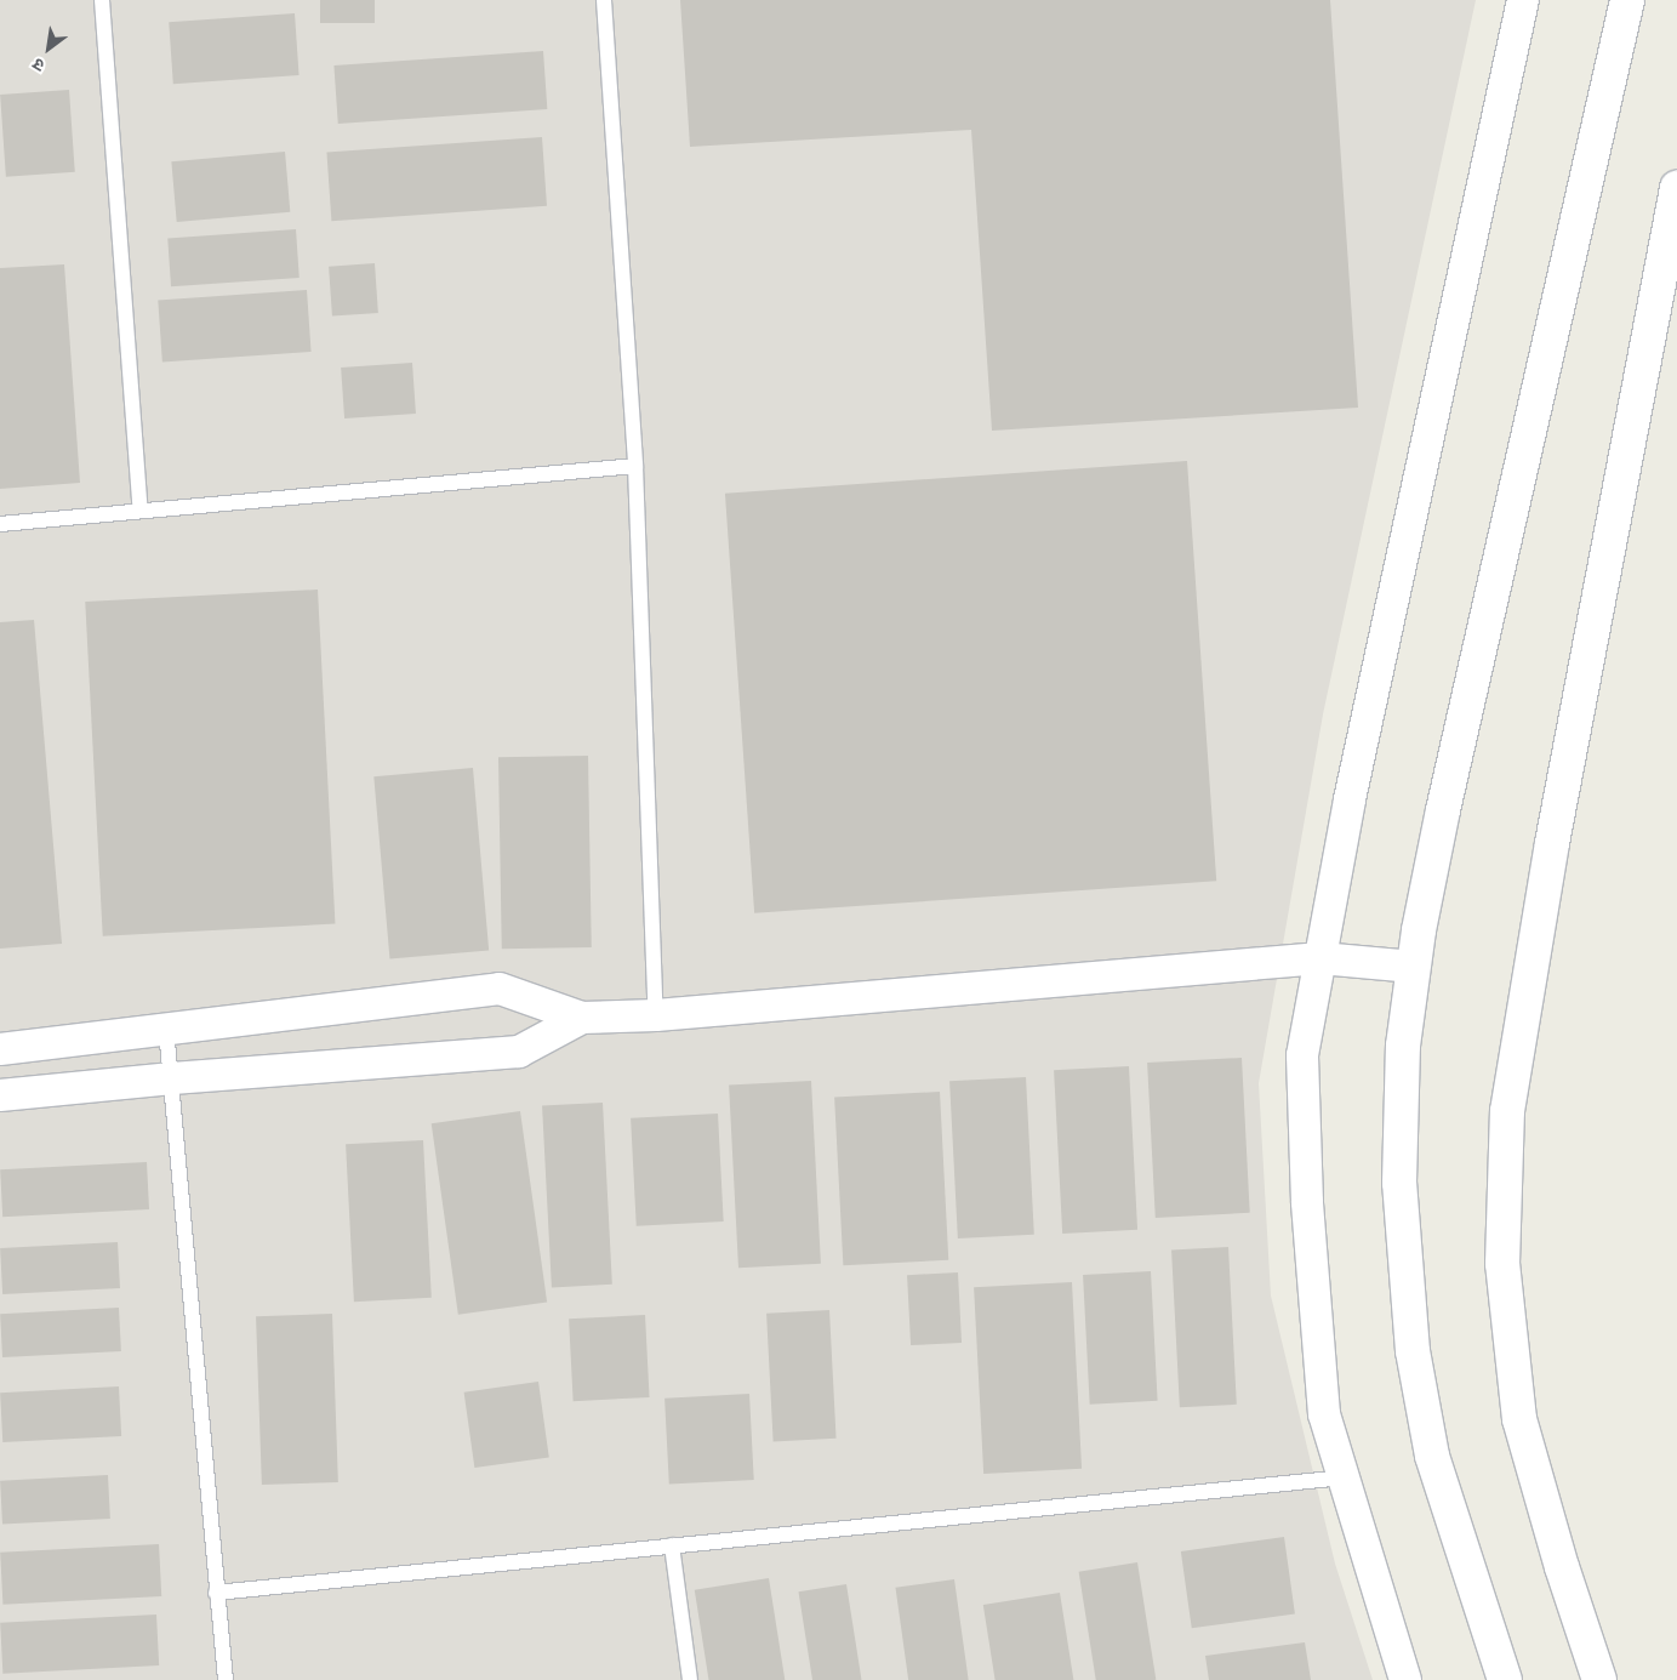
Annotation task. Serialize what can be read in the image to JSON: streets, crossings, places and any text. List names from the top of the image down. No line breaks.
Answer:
{"north":"bottom left"}
